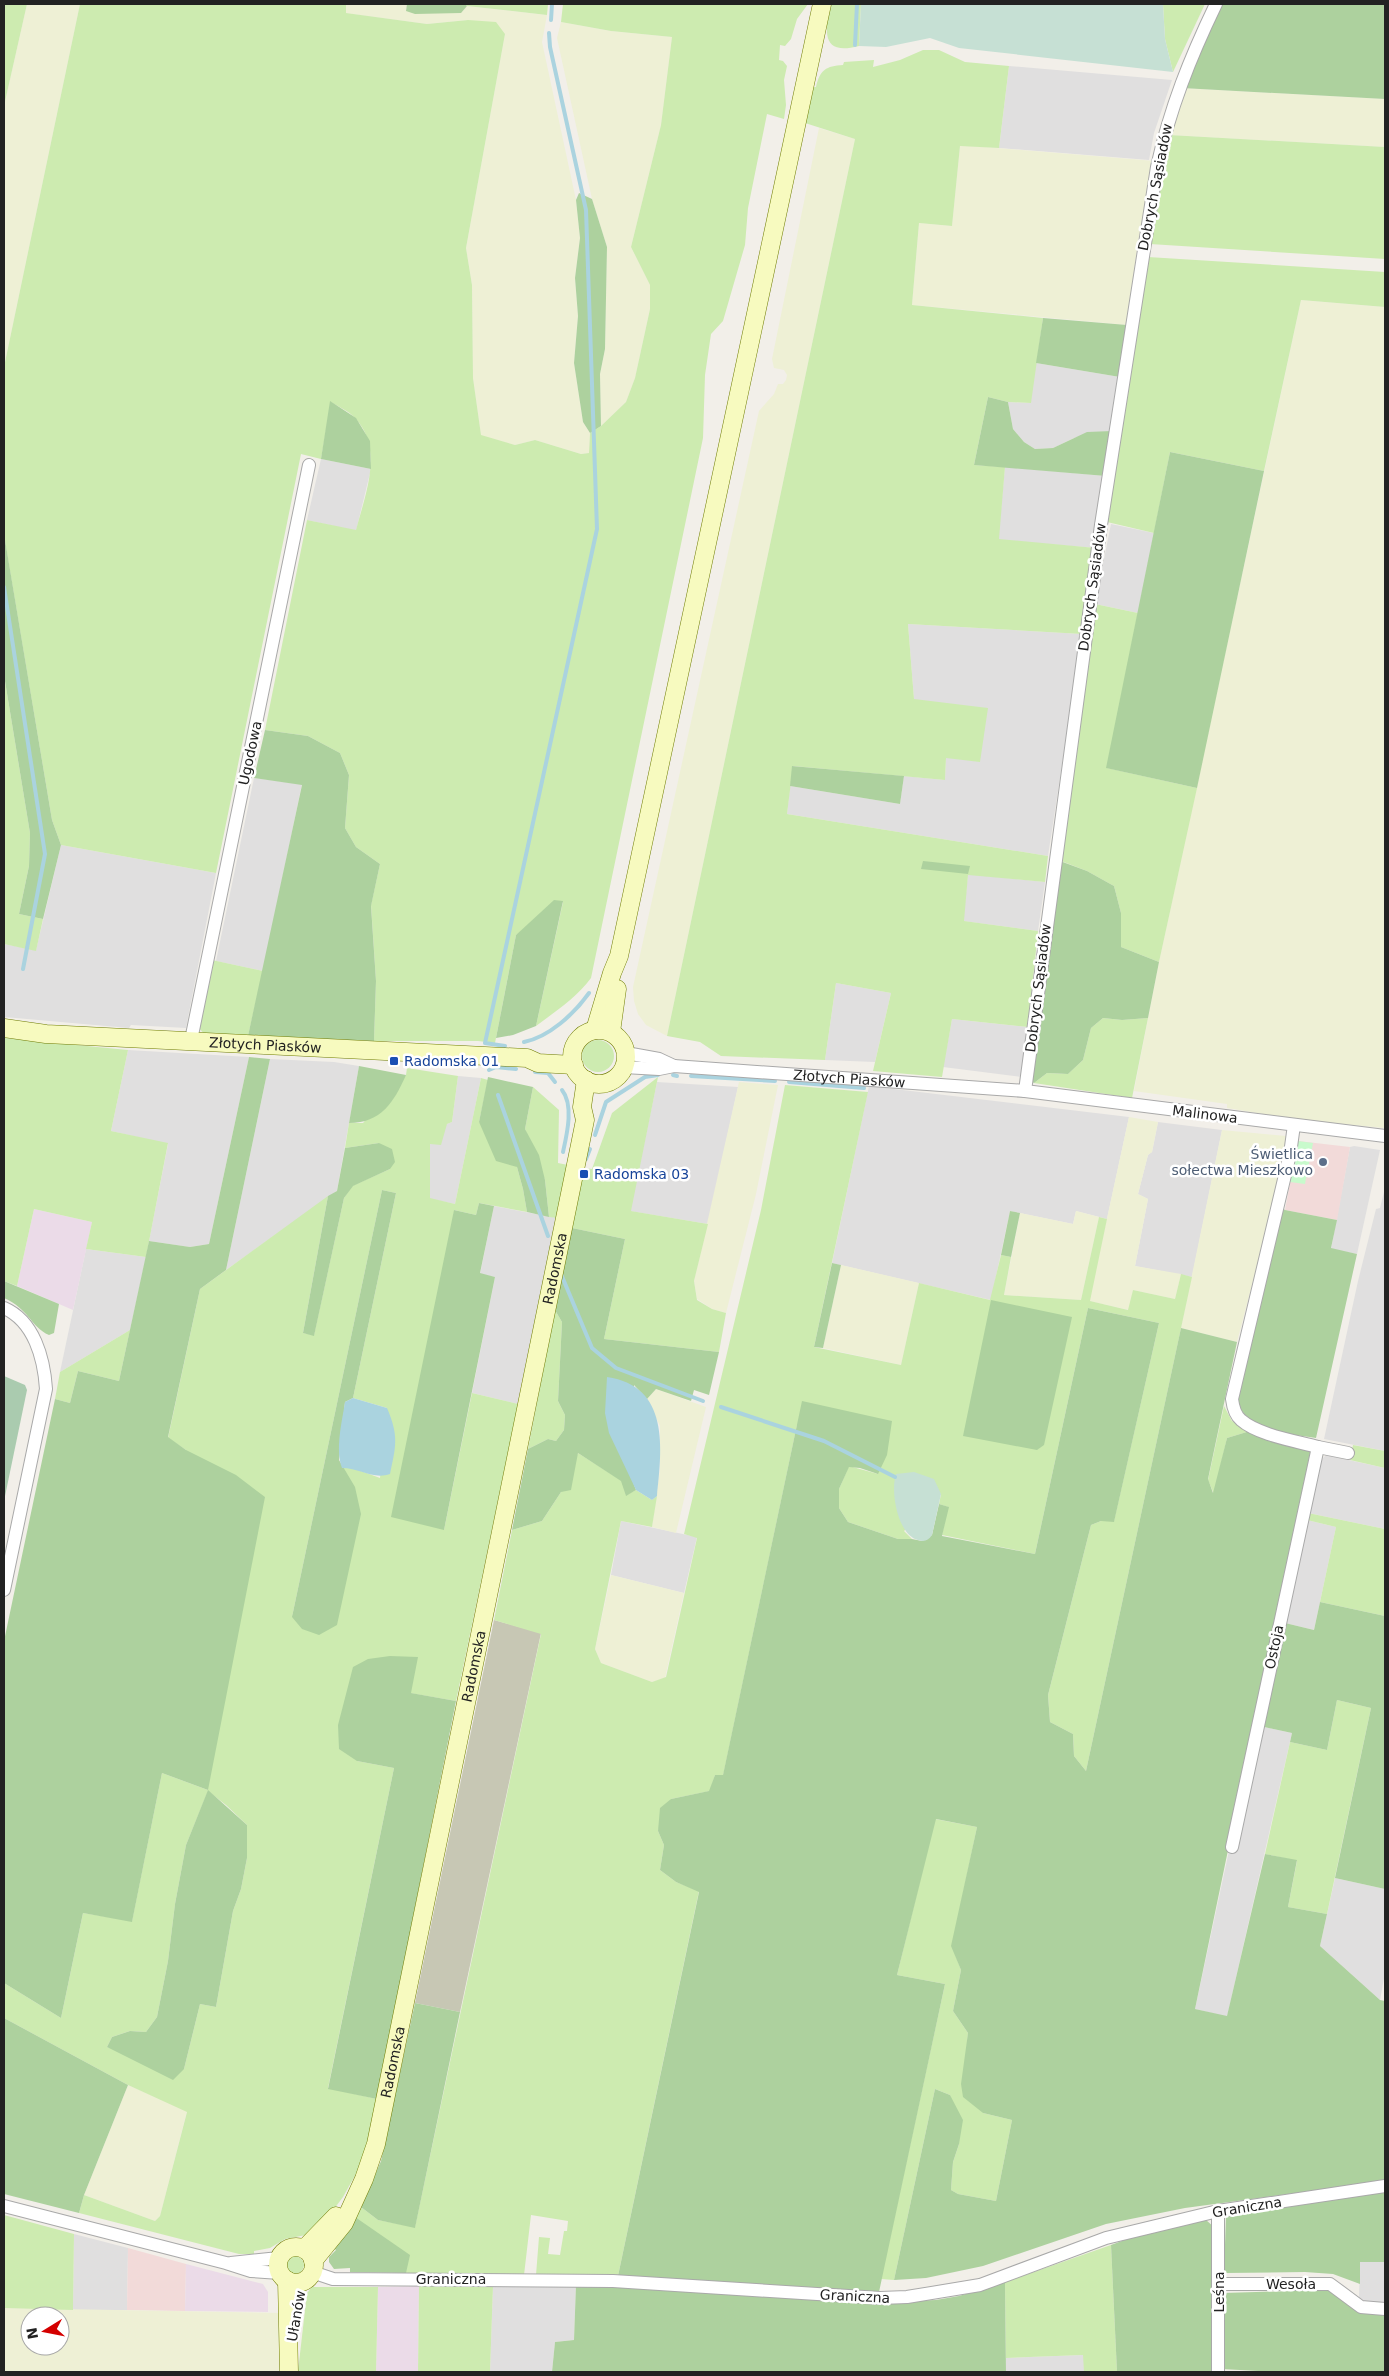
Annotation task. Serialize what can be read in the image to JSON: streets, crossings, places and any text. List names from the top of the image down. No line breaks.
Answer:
{"streets":{"street":["Dobrych Sąsiadów","Ugodowa","Złotych Piasków","Malinowa","Radomska","Ostoja","Graniczna","Wesoła","Leśna","Ułanów"]},"crossings":[["Dobrych Sąsiadów","Złotych Piasków"],["Dobrych Sąsiadów","Malinowa"],["Ugodowa","Złotych Piasków"],["Złotych Piasków","Malinowa"],["Złotych Piasków","Radomska"],["Radomska","Graniczna"],["Radomska","Ułanów"],["Graniczna","Leśna"],["Graniczna","Ułanów"],["Wesoła","Leśna"]],"places":{"transit":["Radomska 01","Radomska 03"],"other":["Świetlica sołectwa Mieszkowo"]},"north":"left"}
